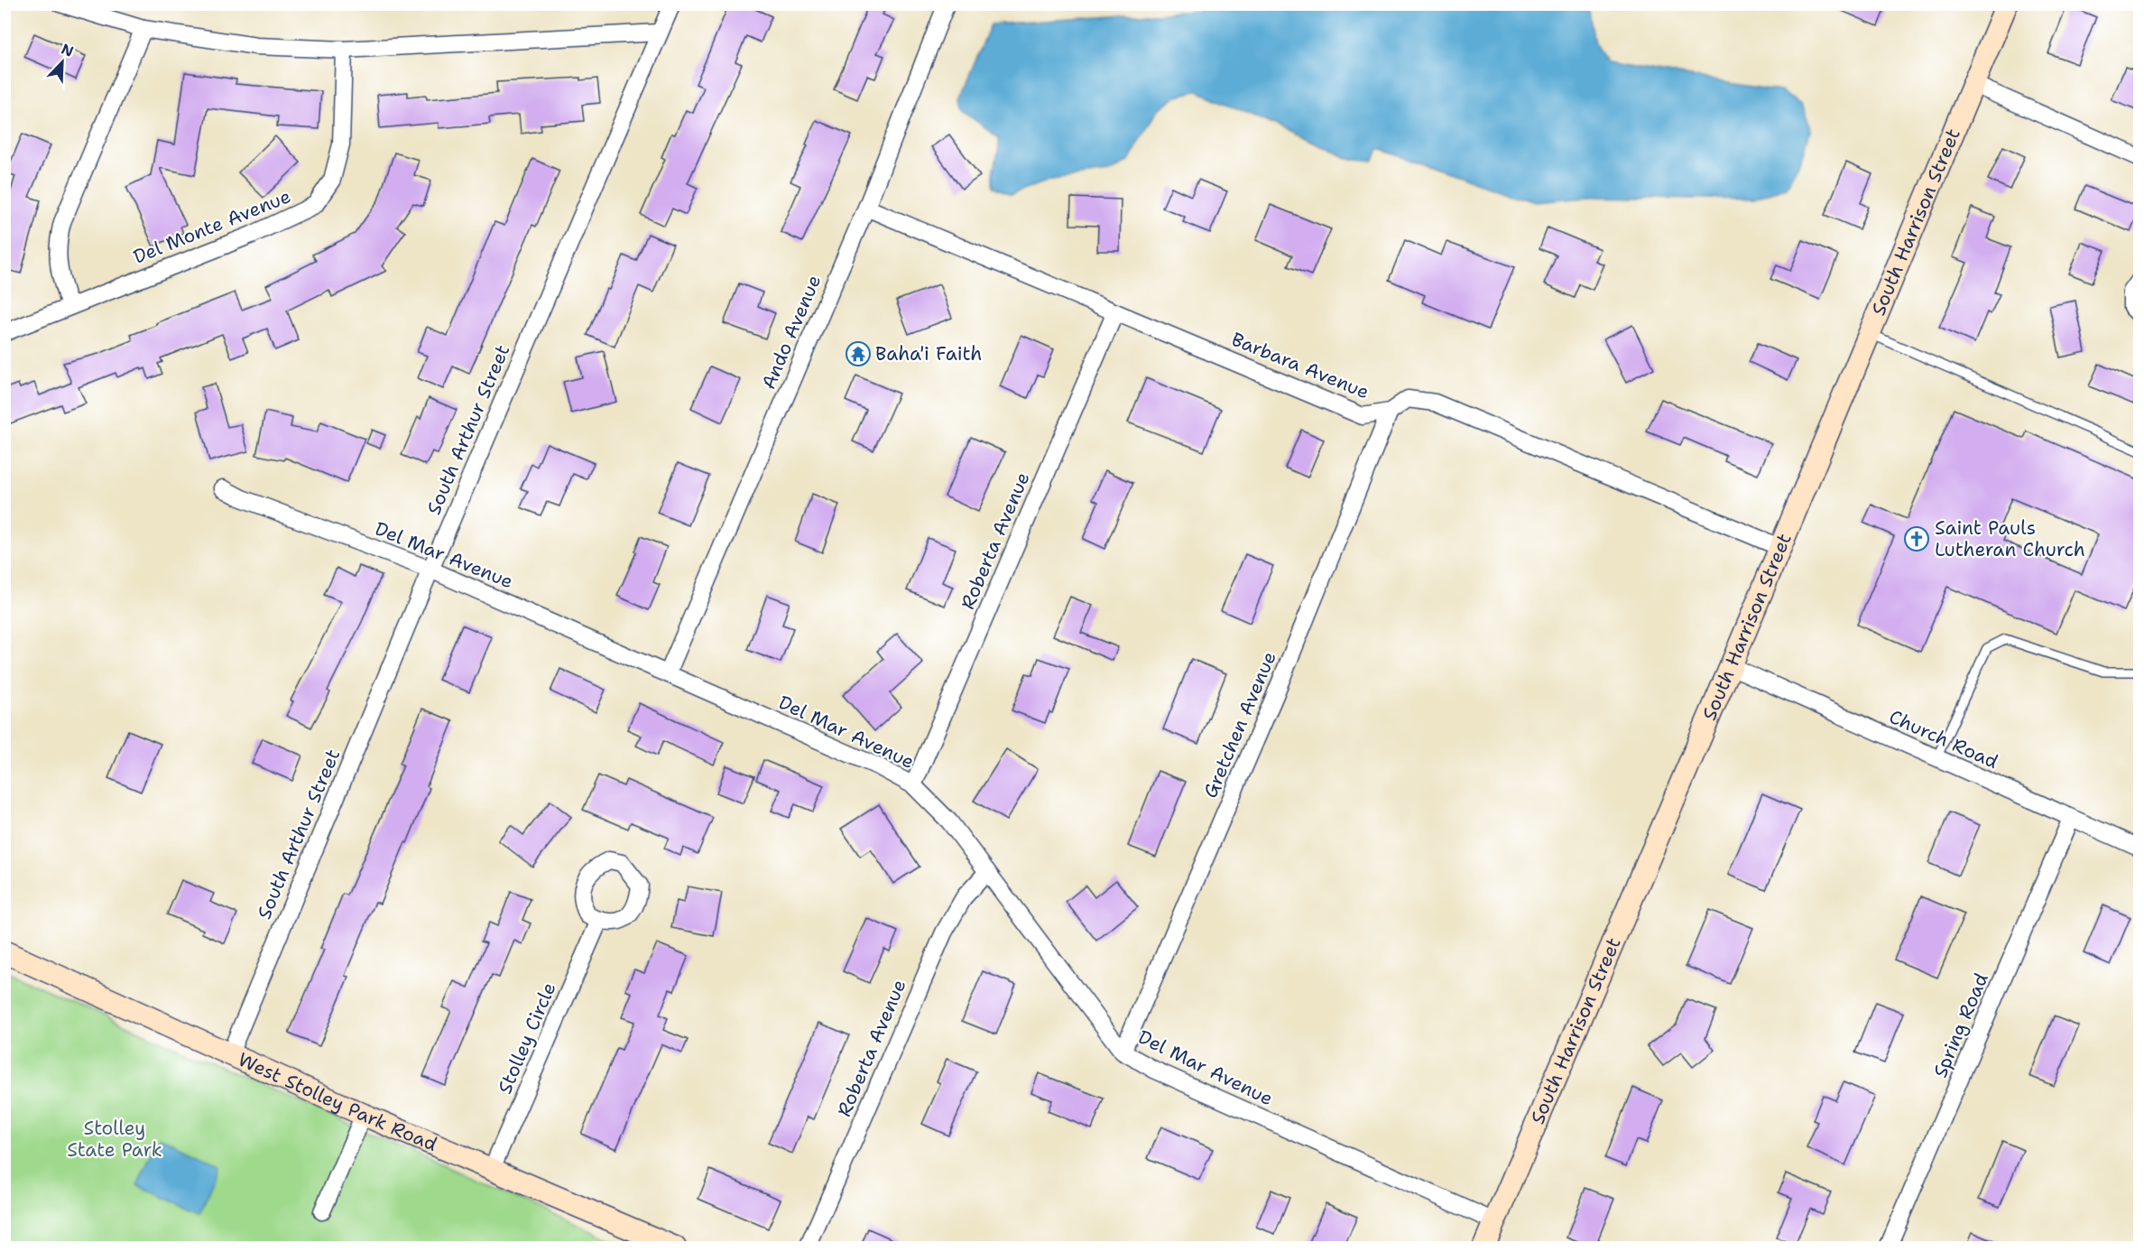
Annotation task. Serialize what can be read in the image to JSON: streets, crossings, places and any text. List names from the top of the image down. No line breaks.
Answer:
{"streets":{"main road":["South Harrison Street","West Stolley Park Road"],"street":["Del Monte Avenue","Ando Avenue","Barbara Avenue","South Arthur Street","Roberta Avenue","Del Mar Avenue","Gretchen Avenue","Church Road","Spring Road","Stolley Circle"]},"crossings":[["South Harrison Street","Barbara Avenue"],["South Harrison Street","Del Mar Avenue"],["South Harrison Street","Church Road"],["Ando Avenue","Barbara Avenue"],["Ando Avenue","Del Mar Avenue"],["Barbara Avenue","Roberta Avenue"],["Barbara Avenue","Gretchen Avenue"],["South Arthur Street","Del Mar Avenue"],["South Arthur Street","West Stolley Park Road"],["Roberta Avenue","Del Mar Avenue"],["Del Mar Avenue","Gretchen Avenue"],["Church Road","Spring Road"],["Stolley Circle","West Stolley Park Road"]],"parks":["Stolley State Park"],"places":{"temple":["Baha'i Faith"],"church":["Saint Pauls Lutheran Church"]},"north":"top right"}
